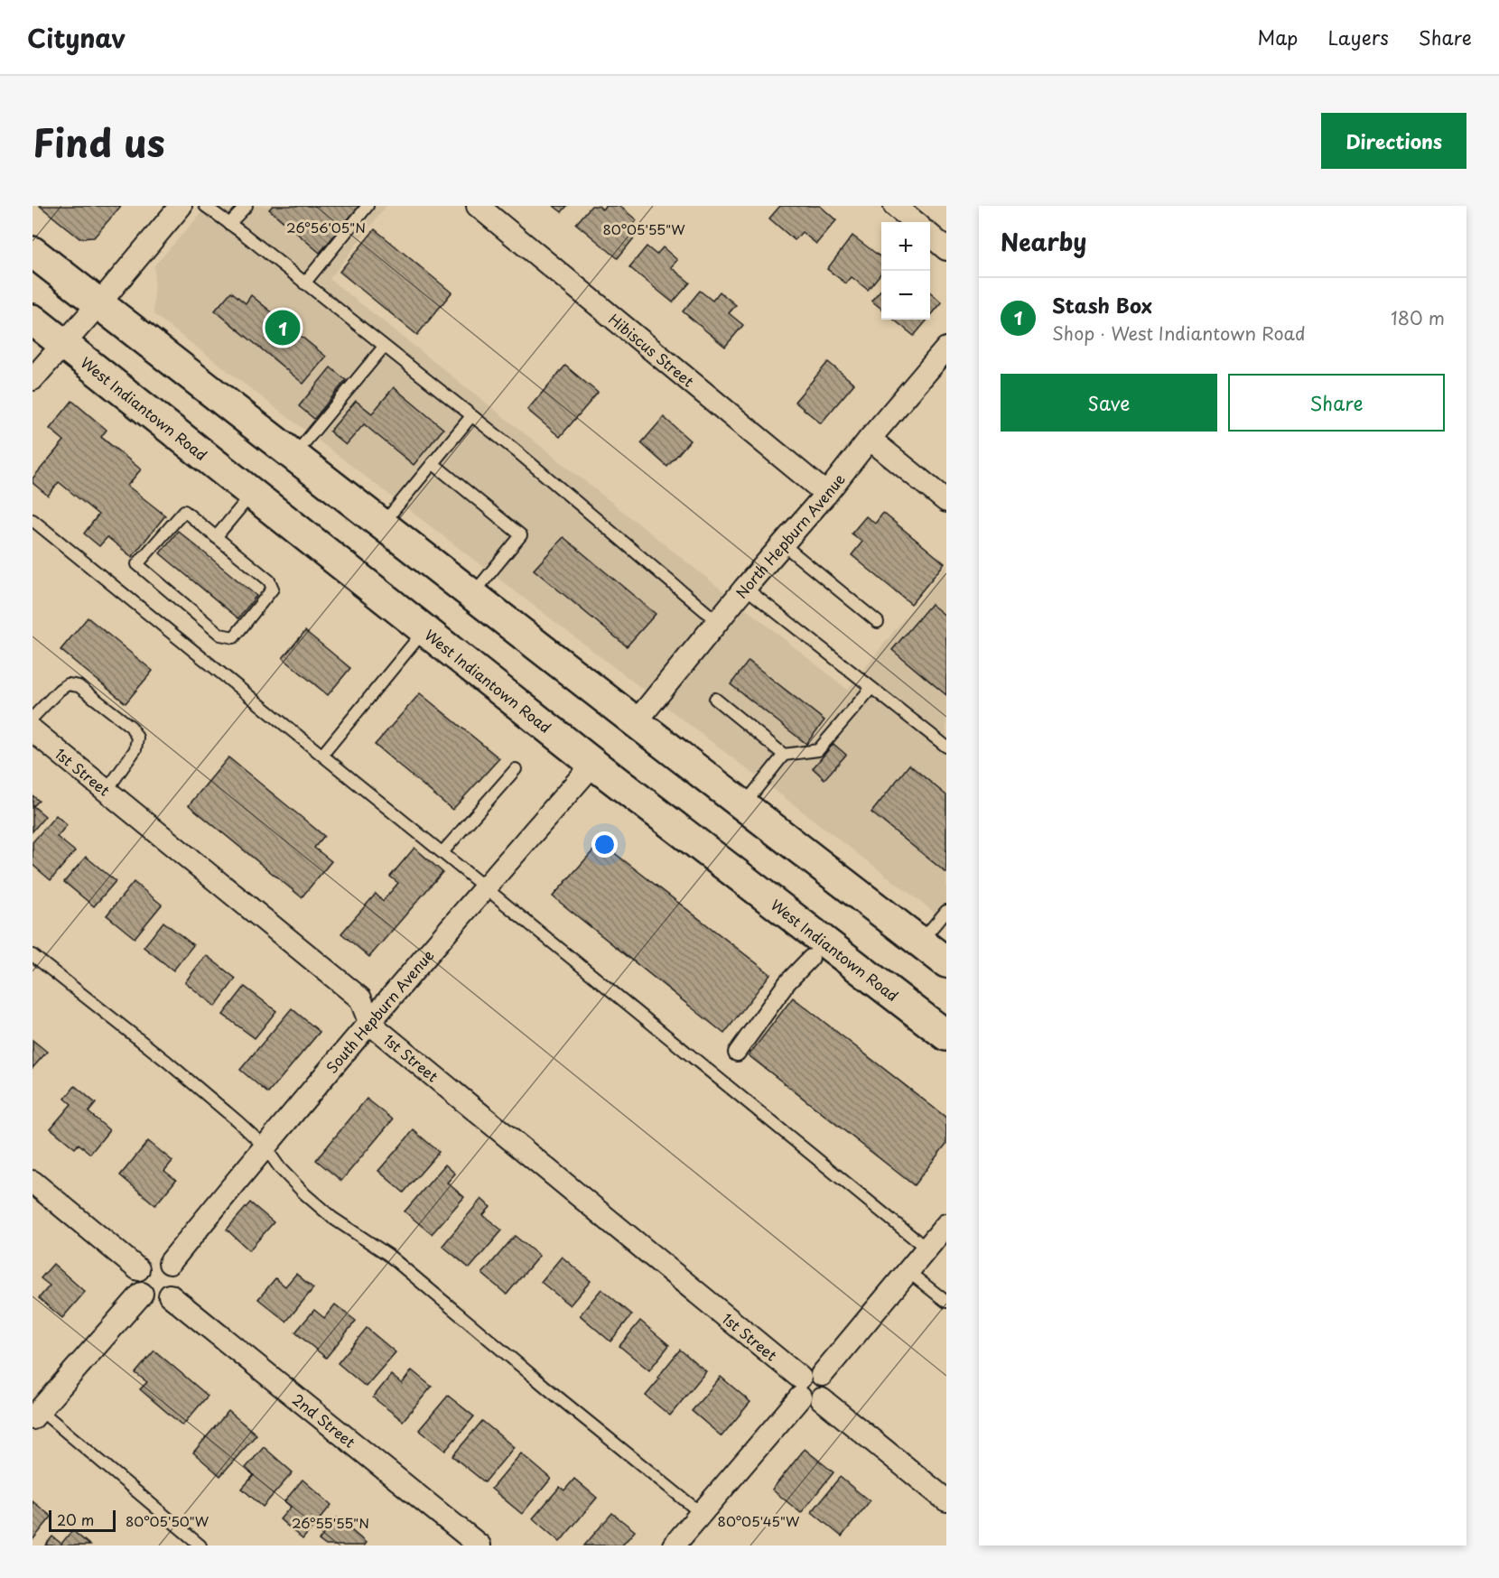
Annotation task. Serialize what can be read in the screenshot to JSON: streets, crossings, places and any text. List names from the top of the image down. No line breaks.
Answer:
{"streets":{"main road":["West Indiantown Road"],"street":["Hibiscus Street","North Hepburn Avenue","1st Street","South Hepburn Avenue","2nd Street"]},"crossings":[["Hibiscus Street","North Hepburn Avenue"],["West Indiantown Road","South Hepburn Avenue"],["1st Street","South Hepburn Avenue"],["South Hepburn Avenue","2nd Street"]],"scale_bar":"20 m","page":{"header":"Citynav","nav":["Map","Layers","Share"],"title":"Find us","buttons":["Directions",["Save","Share"]],"heading":"Nearby","map_buttons":["+","−"],"list":[{"mark":"1","name":"Stash Box","note":"Shop · West Indiantown Road","value":"180 m"}],"pins":"1","scale":"20 m"},"coordinates":["26°56'05\"N","80°05'55\"W","80°05'50\"W","80°05'45\"W","26°55'55\"N"]}
